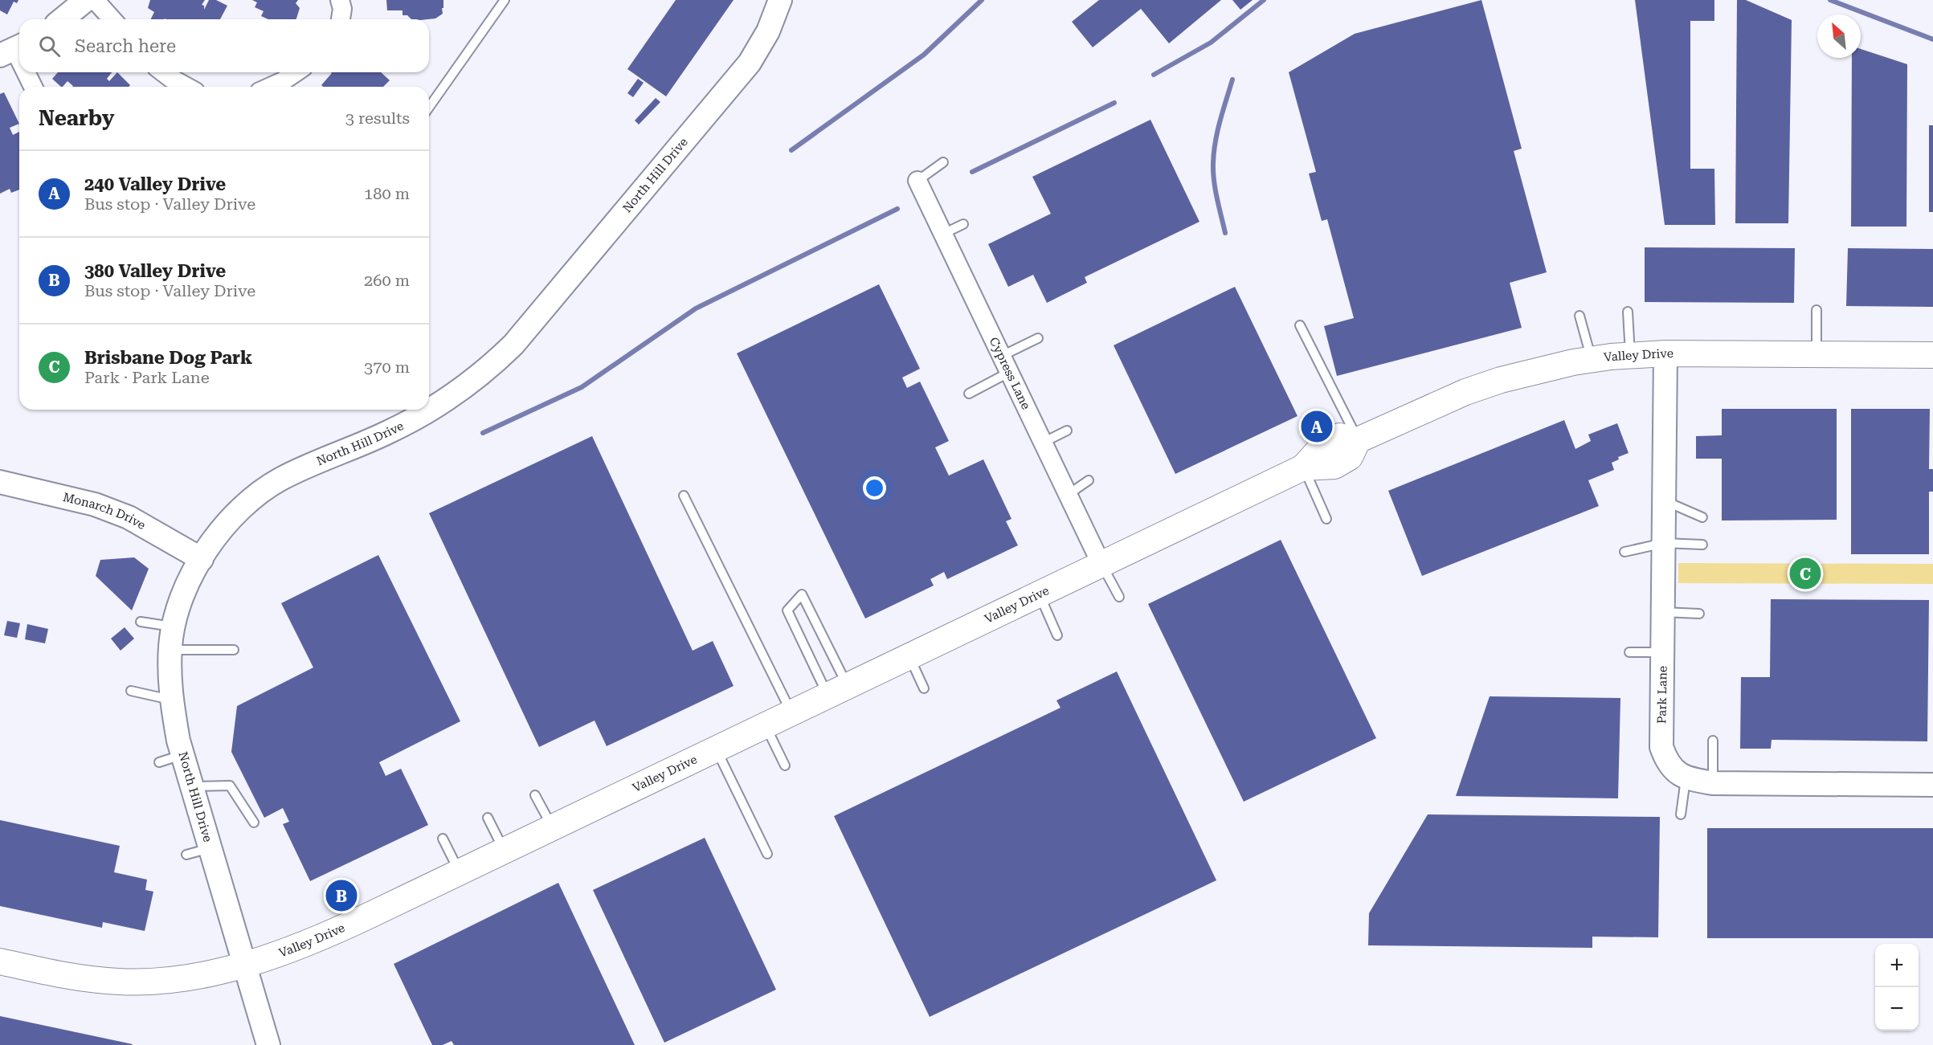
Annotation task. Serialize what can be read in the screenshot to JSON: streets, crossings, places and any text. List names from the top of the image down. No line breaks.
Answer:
{"streets":{"main road":["Valley Drive"],"street":["North Hill Drive","Cypress Lane","Monarch Drive","Park Lane"]},"crossings":[["North Hill Drive","Valley Drive"],["North Hill Drive","Monarch Drive"],["Valley Drive","Cypress Lane"],["Valley Drive","Park Lane"]],"north":"top left","page":{"search":"Search here","heading":["Nearby","3 results"],"list":[{"mark":"A","name":"240 Valley Drive","note":"Bus stop · Valley Drive","value":"180 m"},{"mark":"B","name":"380 Valley Drive","note":"Bus stop · Valley Drive","value":"260 m"},{"mark":"C","name":"Brisbane Dog Park","note":"Park · Park Lane","value":"370 m"}],"pins":["A","C","B"],"map_buttons":["+","−"]}}
